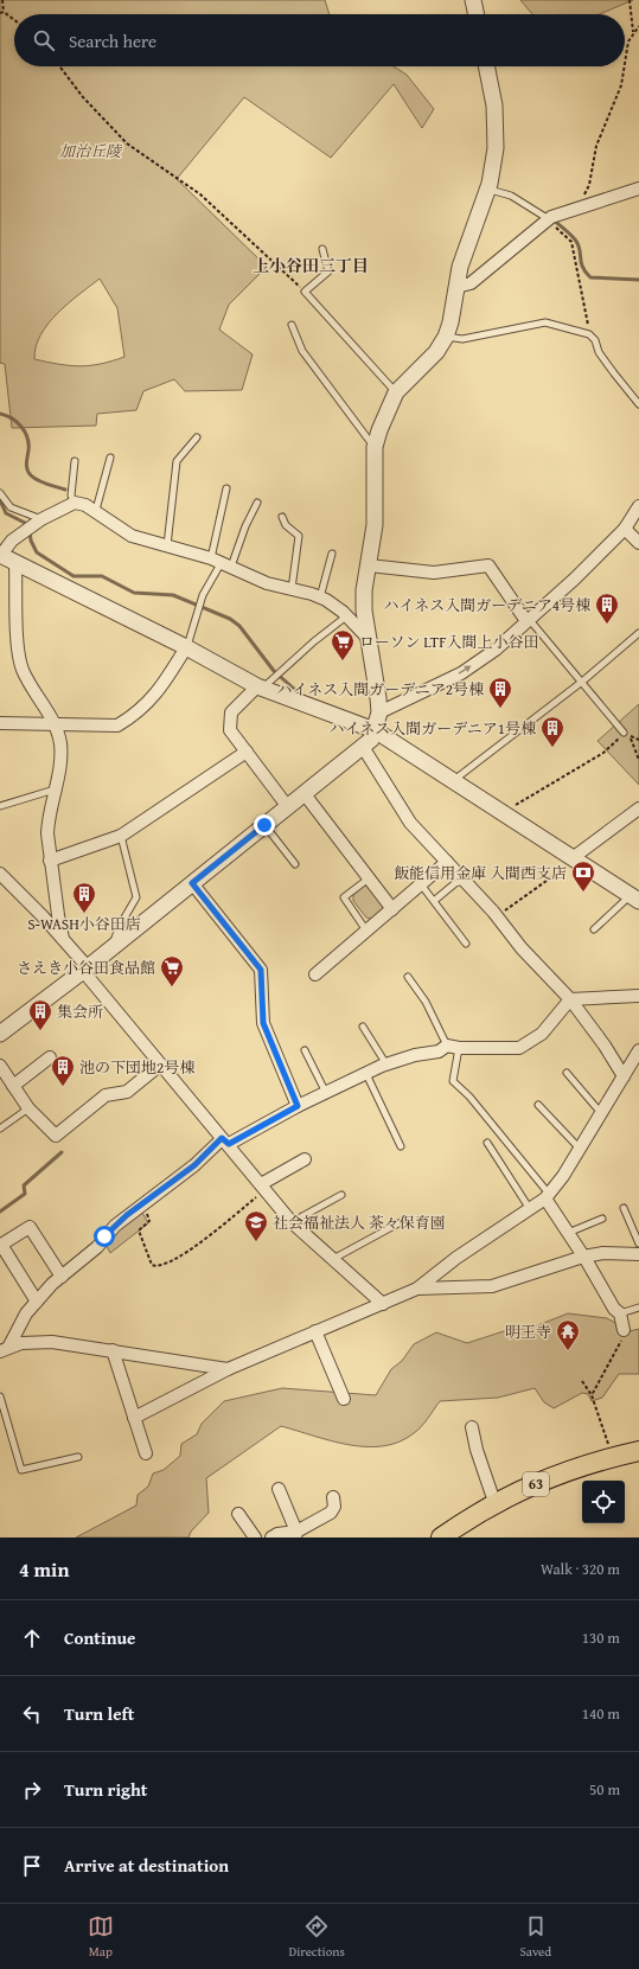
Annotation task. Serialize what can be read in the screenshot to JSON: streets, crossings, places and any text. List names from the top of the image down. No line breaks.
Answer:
{"streets":{"main road":["63"]},"districts":["上小谷田三丁目"],"parks":["加治丘陵"],"places":{"building":["ハイネス入間ガーデニア4号棟","ハイネス入間ガーデニア2号棟","ハイネス入間ガーデニア1号棟","S-WASH小谷田店","集会所","池の下団地2号棟"],"supermarket":["ローソン LTF入間上小谷田","さえき小谷田食品館"],"bank":["飯能信用金庫 入間西支店"],"school or university":["社会福祉法人 茶々保育園"],"temple":["明王寺"]},"page":{"search":"Search here","heading":["4 min","Walk · 320 m"],"list":[["Continue","130 m"],["Turn left","140 m"],["Turn right","50 m"],"Arrive at destination"],"nav":["Map","Directions","Saved"]}}
